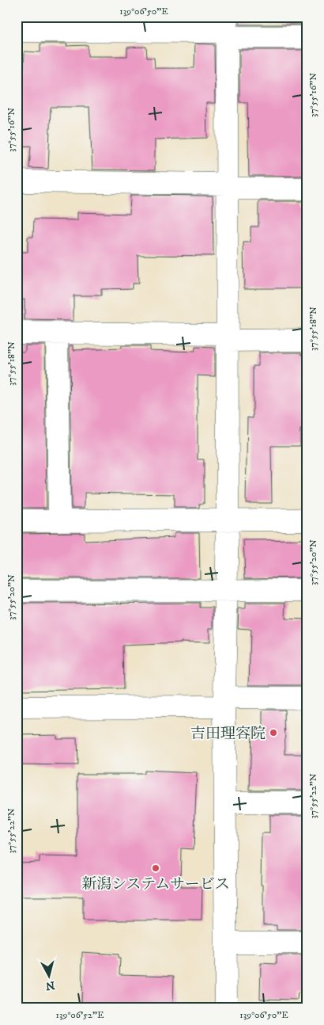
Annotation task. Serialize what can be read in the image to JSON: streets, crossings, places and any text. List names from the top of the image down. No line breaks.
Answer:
{"places":["吉田理容院","新潟システムサービス"],"north":"bottom","coordinates":["139°06'50\"E","37°55'16\"N","37°55'18\"N","37°55'20\"N","37°55'22\"N","139°06'52\"E"]}
